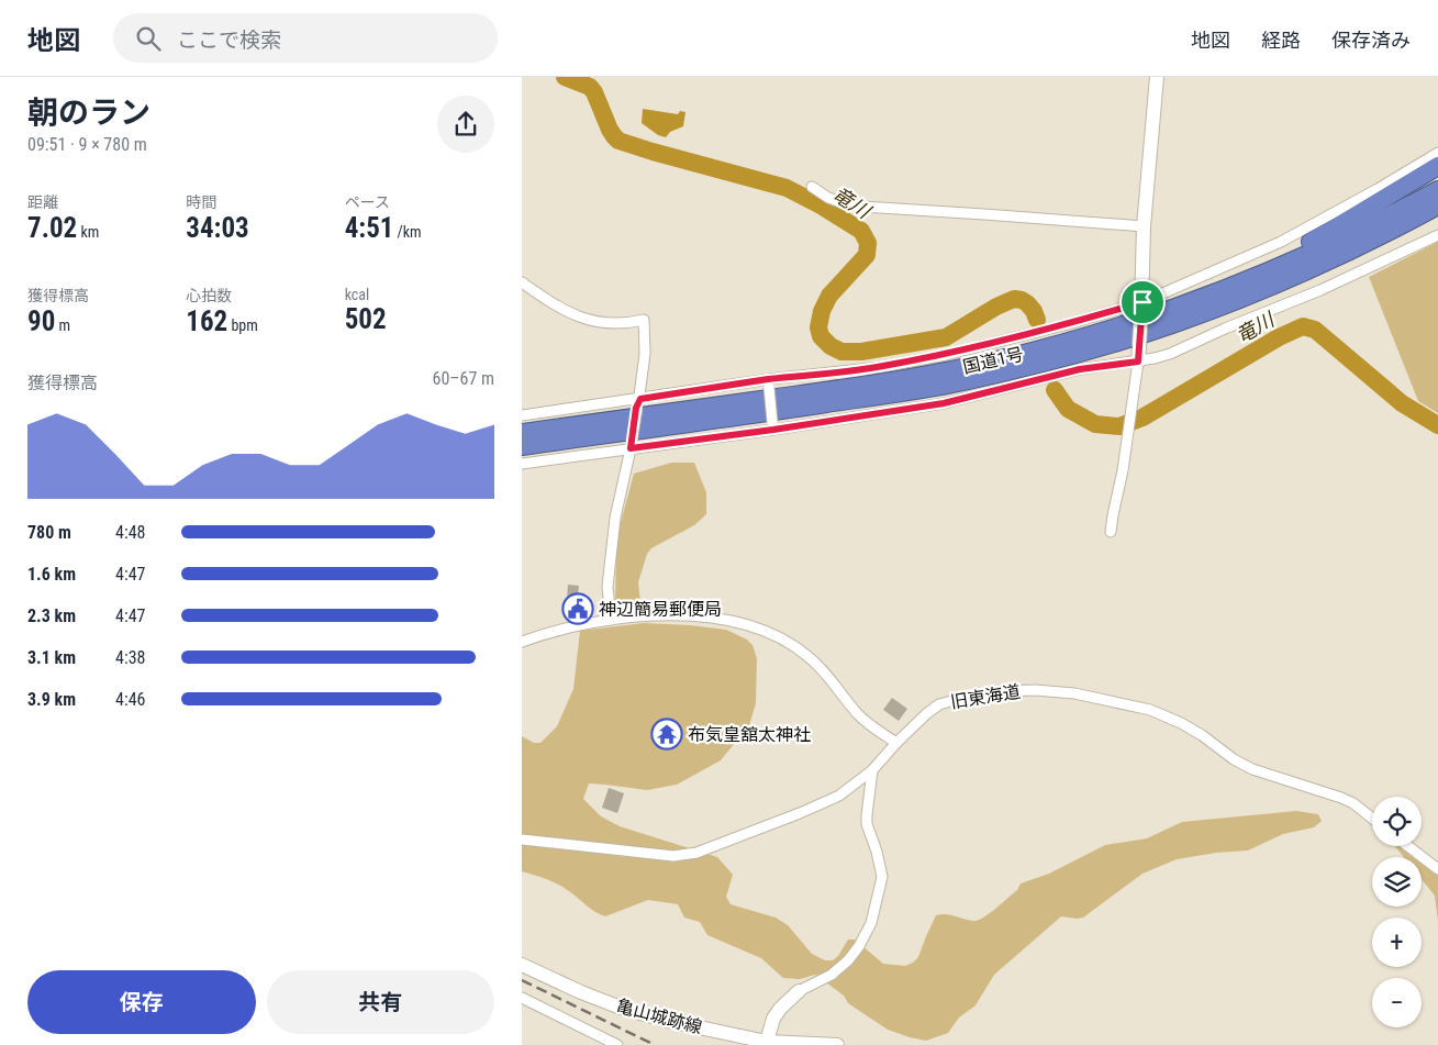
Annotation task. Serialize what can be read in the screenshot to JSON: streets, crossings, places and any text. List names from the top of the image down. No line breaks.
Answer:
{"streets":{"highway":["国道1号"],"street":["旧東海道","亀山城跡線"]},"water":["竜川"],"places":{"public building":["神辺簡易郵便局"],"temple":["布気皇舘太神社"]},"page":{"header":"地図","search":"ここで検索","nav":["地図","経路","保存済み"],"heading":["朝のラン","09:51 · 9 × 780 m"],"stats":[["距離","7.02 km"],["時間","34:03"],["ペース","4:51 /km"],["獲得標高","90 m"],["心拍数","162 bpm"],["kcal","502"]],"chart":["獲得標高","60–67 m"],"list":[{"name":"780 m","note":"4:48"},{"name":"1.6 km","note":"4:47"},{"name":"2.3 km","note":"4:47"},{"name":"3.1 km","note":"4:38"},{"name":"3.9 km","note":"4:46"}],"map_buttons":["+","−"],"buttons":["保存","共有"]}}
